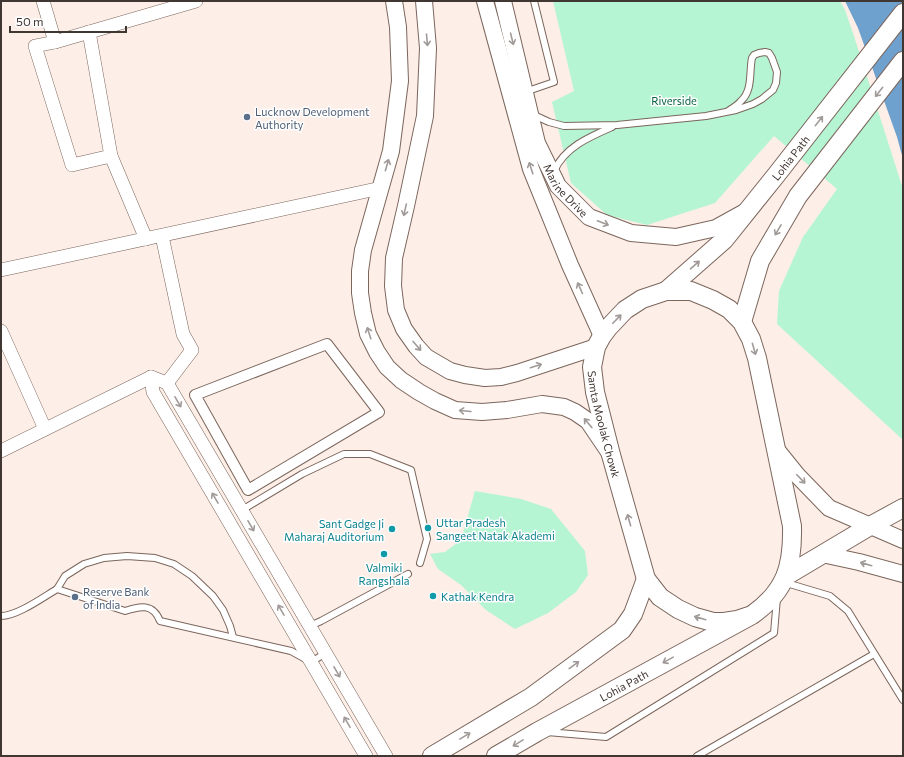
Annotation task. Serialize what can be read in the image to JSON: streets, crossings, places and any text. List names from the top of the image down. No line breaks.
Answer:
{"streets":{"main road":["Lohia Path","Samta Moolak Chowk"],"street":["Marine Drive"]},"crossings":[["Lohia Path","Marine Drive"],["Lohia Path","Samta Moolak Chowk"],["Marine Drive","Samta Moolak Chowk"]],"parks":["Riverside"],"places":["Lucknow Development Authority","Uttar Pradesh Sangeet Natak Akademi","Sant Gadge Ji Maharaj Auditorium","Valmiki Rangshala","Kathak Kendra","Reserve Bank of India"],"scale_bar":"50 m"}
